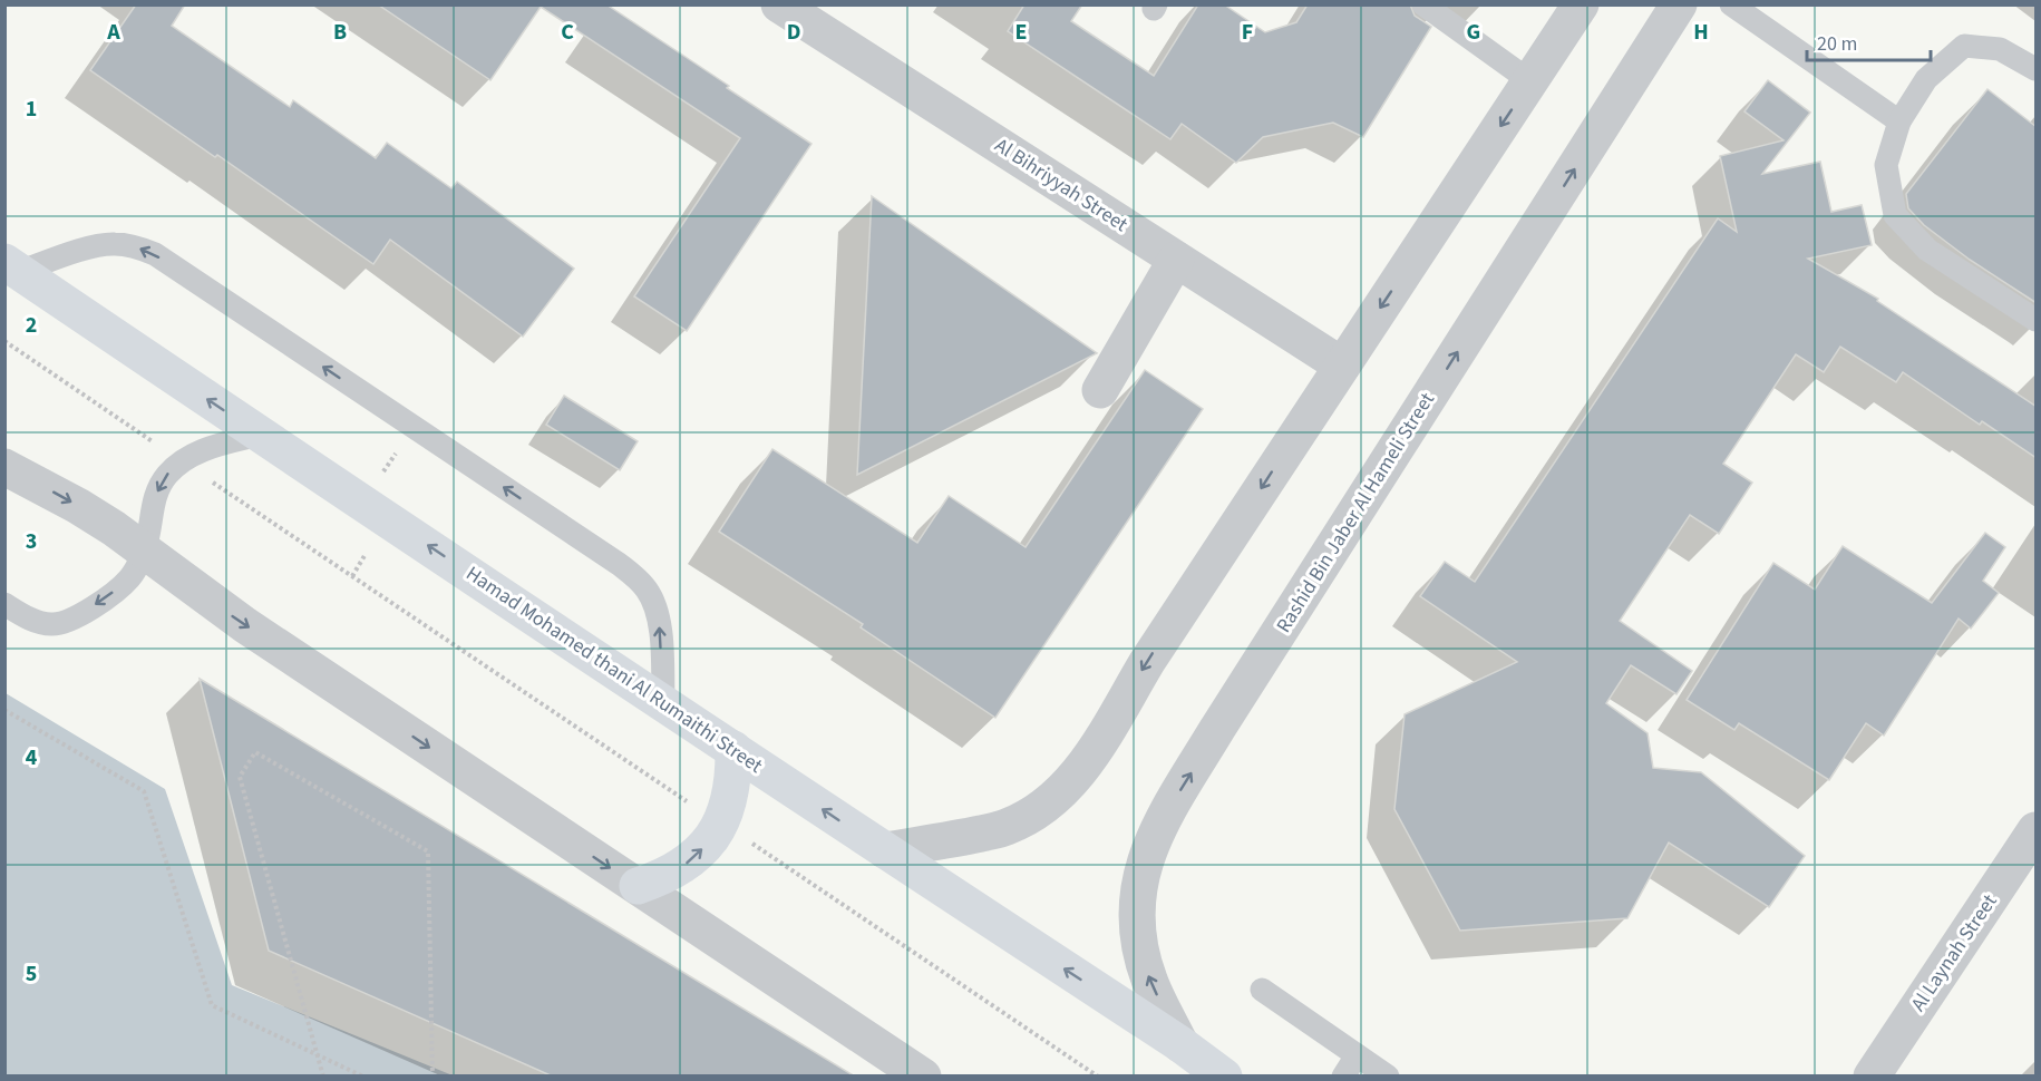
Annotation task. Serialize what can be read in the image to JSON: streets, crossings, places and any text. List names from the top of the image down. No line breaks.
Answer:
{"streets":{"main road":["Hamad Mohamed thani Al Rumaithi Street"],"street":["Al Bihriyyah Street","Rashid Bin Jaber Al Hameli Street","Al Laynah Street"]},"crossings":[["Rashid Bin Jaber Al Hameli Street","Hamad Mohamed thani Al Rumaithi Street"]],"one_way":["Hamad Mohamed thani Al Rumaithi Street"],"scale_bar":"20 m","grid":{"columns":["A","B","C","D","E","F","G","H"],"rows":["1","2","3","4","5"]}}
